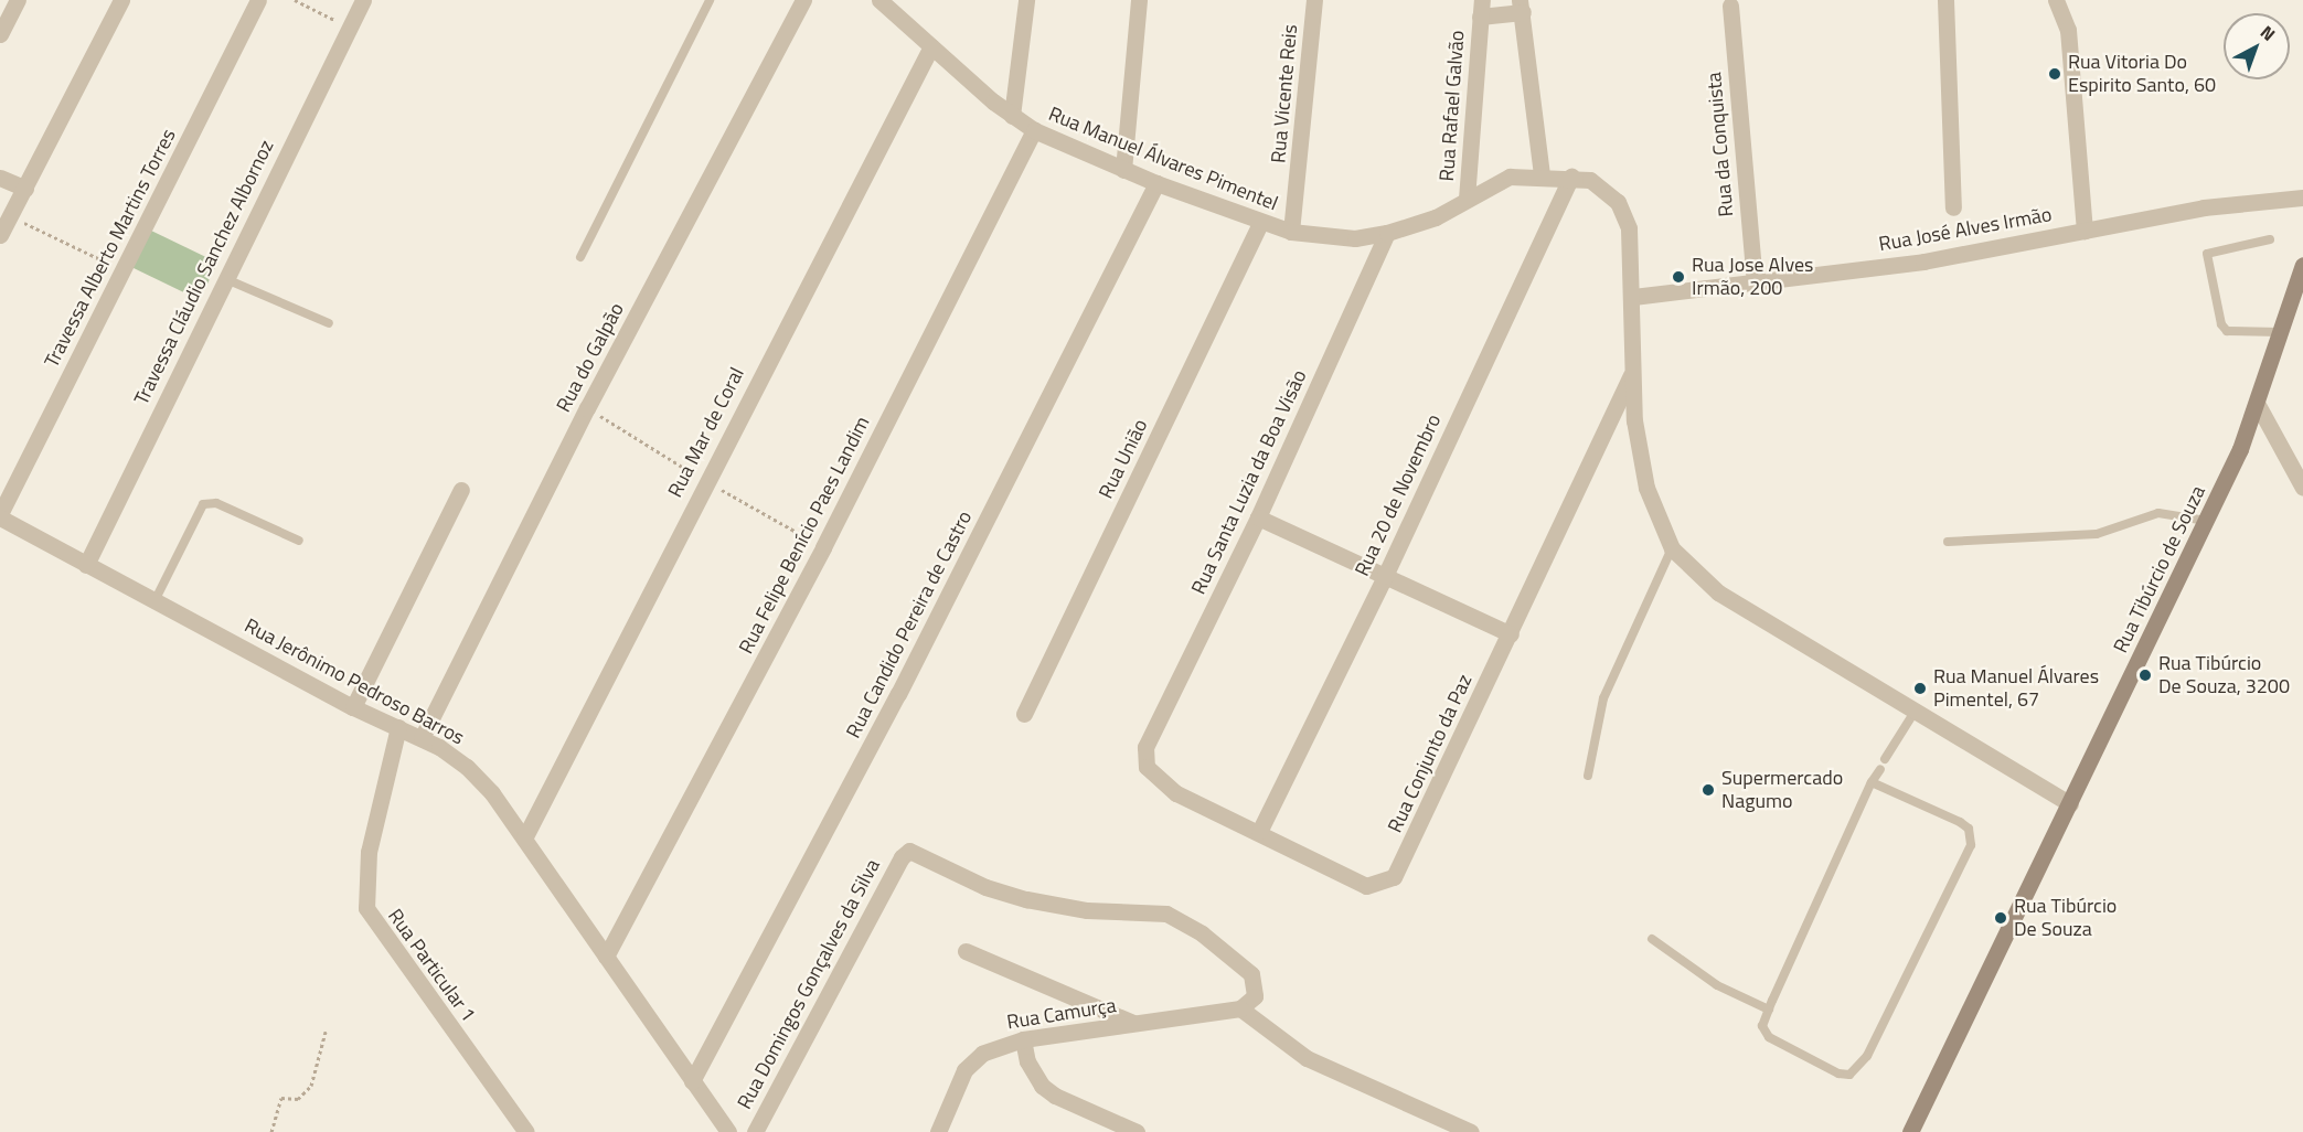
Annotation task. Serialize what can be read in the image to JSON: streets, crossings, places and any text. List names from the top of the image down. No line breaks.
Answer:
{"streets":{"main road":["Rua Tibúrcio de Souza"],"street":["Rua Vicente Reis","Rua Rafael Galvão","Rua da Conquista","Rua Manuel Álvares Pimentel","Rua José Alves Irmão","Travessa Alberto Martins Torres","Travessa Cláudio Sanchez Albornoz","Rua do Galpão","Rua Mar de Coral","Rua União","Rua Santa Luzia da Boa Visão","Rua 20 de Novembro","Rua Felipe Benício Paes Landim","Rua Candido Pereira de Castro","Rua Jerônimo Pedroso Barros","Rua Conjunto da Paz","Rua Particular 1","Rua Domingos Gonçalves da Silva","Rua Camurça"]},"crossings":[["Rua Vicente Reis","Rua Manuel Álvares Pimentel"],["Rua Rafael Galvão","Rua Manuel Álvares Pimentel"],["Rua da Conquista","Rua José Alves Irmão"],["Rua Manuel Álvares Pimentel","Rua José Alves Irmão"],["Rua Manuel Álvares Pimentel","Rua Mar de Coral"],["Rua Manuel Álvares Pimentel","Rua União"],["Rua Manuel Álvares Pimentel","Rua Santa Luzia da Boa Visão"],["Rua Manuel Álvares Pimentel","Rua 20 de Novembro"],["Rua Manuel Álvares Pimentel","Rua Felipe Benício Paes Landim"],["Rua Manuel Álvares Pimentel","Rua Tibúrcio de Souza"],["Rua Manuel Álvares Pimentel","Rua Candido Pereira de Castro"],["Rua Manuel Álvares Pimentel","Rua Conjunto da Paz"],["Travessa Alberto Martins Torres","Rua Jerônimo Pedroso Barros"],["Travessa Cláudio Sanchez Albornoz","Rua Jerônimo Pedroso Barros"],["Rua do Galpão","Rua Jerônimo Pedroso Barros"],["Rua Mar de Coral","Rua Jerônimo Pedroso Barros"],["Rua Santa Luzia da Boa Visão","Rua Conjunto da Paz"],["Rua 20 de Novembro","Rua Conjunto da Paz"],["Rua Felipe Benício Paes Landim","Rua Jerônimo Pedroso Barros"],["Rua Candido Pereira de Castro","Rua Jerônimo Pedroso Barros"],["Rua Jerônimo Pedroso Barros","Rua Particular 1"],["Rua Domingos Gonçalves da Silva","Rua Camurça"]],"places":["Rua Vitoria Do Espirito Santo, 60","Rua Jose Alves Irmão, 200","Rua Tibúrcio De Souza, 3200","Rua Manuel Álvares Pimentel, 67","Supermercado Nagumo","Rua Tibúrcio De Souza"],"north":"top right"}
